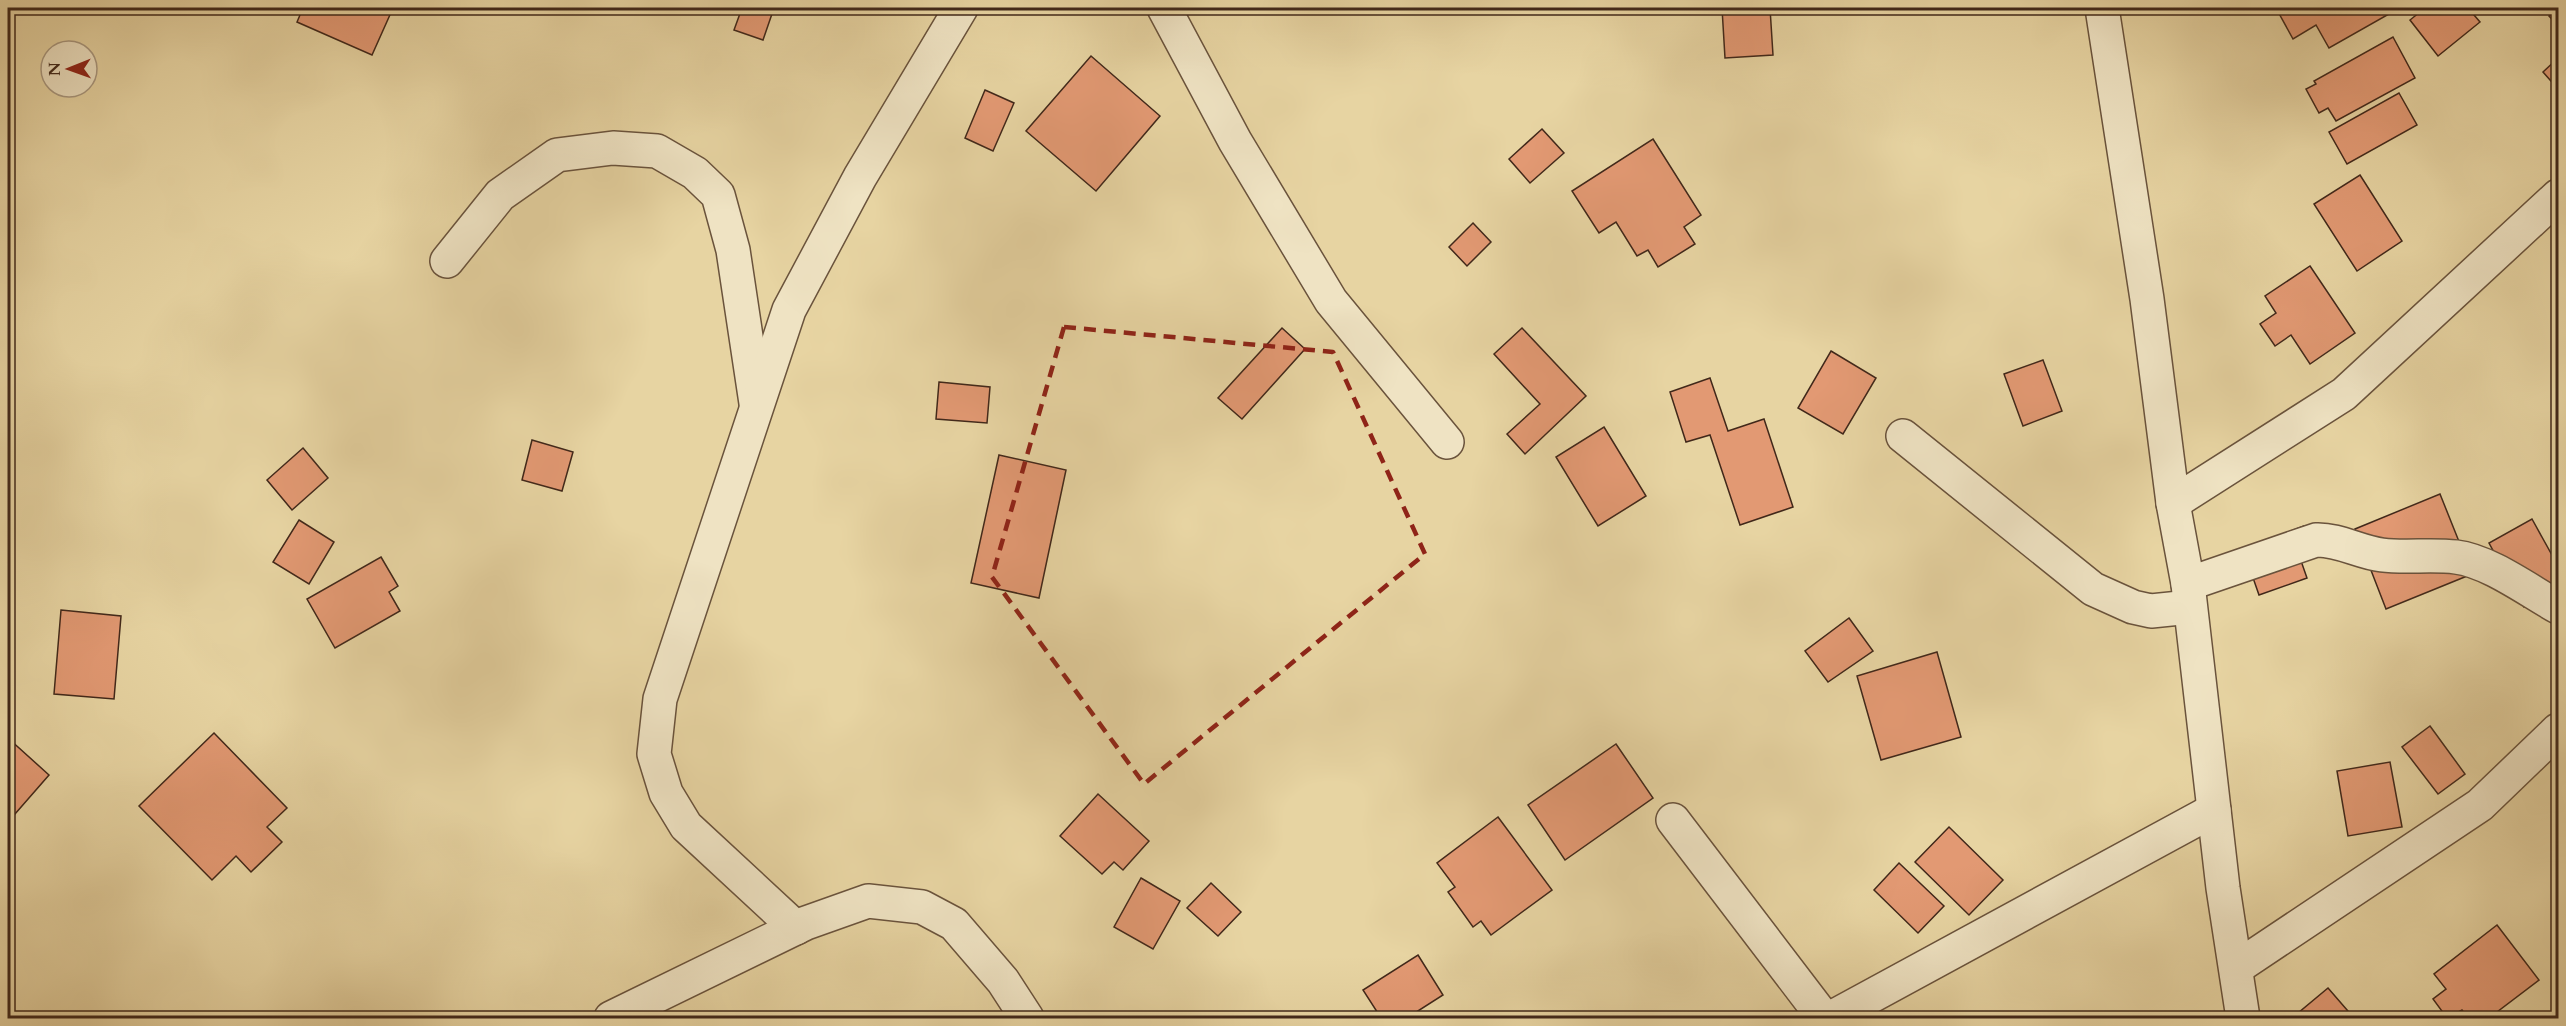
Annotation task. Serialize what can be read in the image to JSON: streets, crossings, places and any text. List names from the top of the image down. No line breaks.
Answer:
{"north":"left"}
